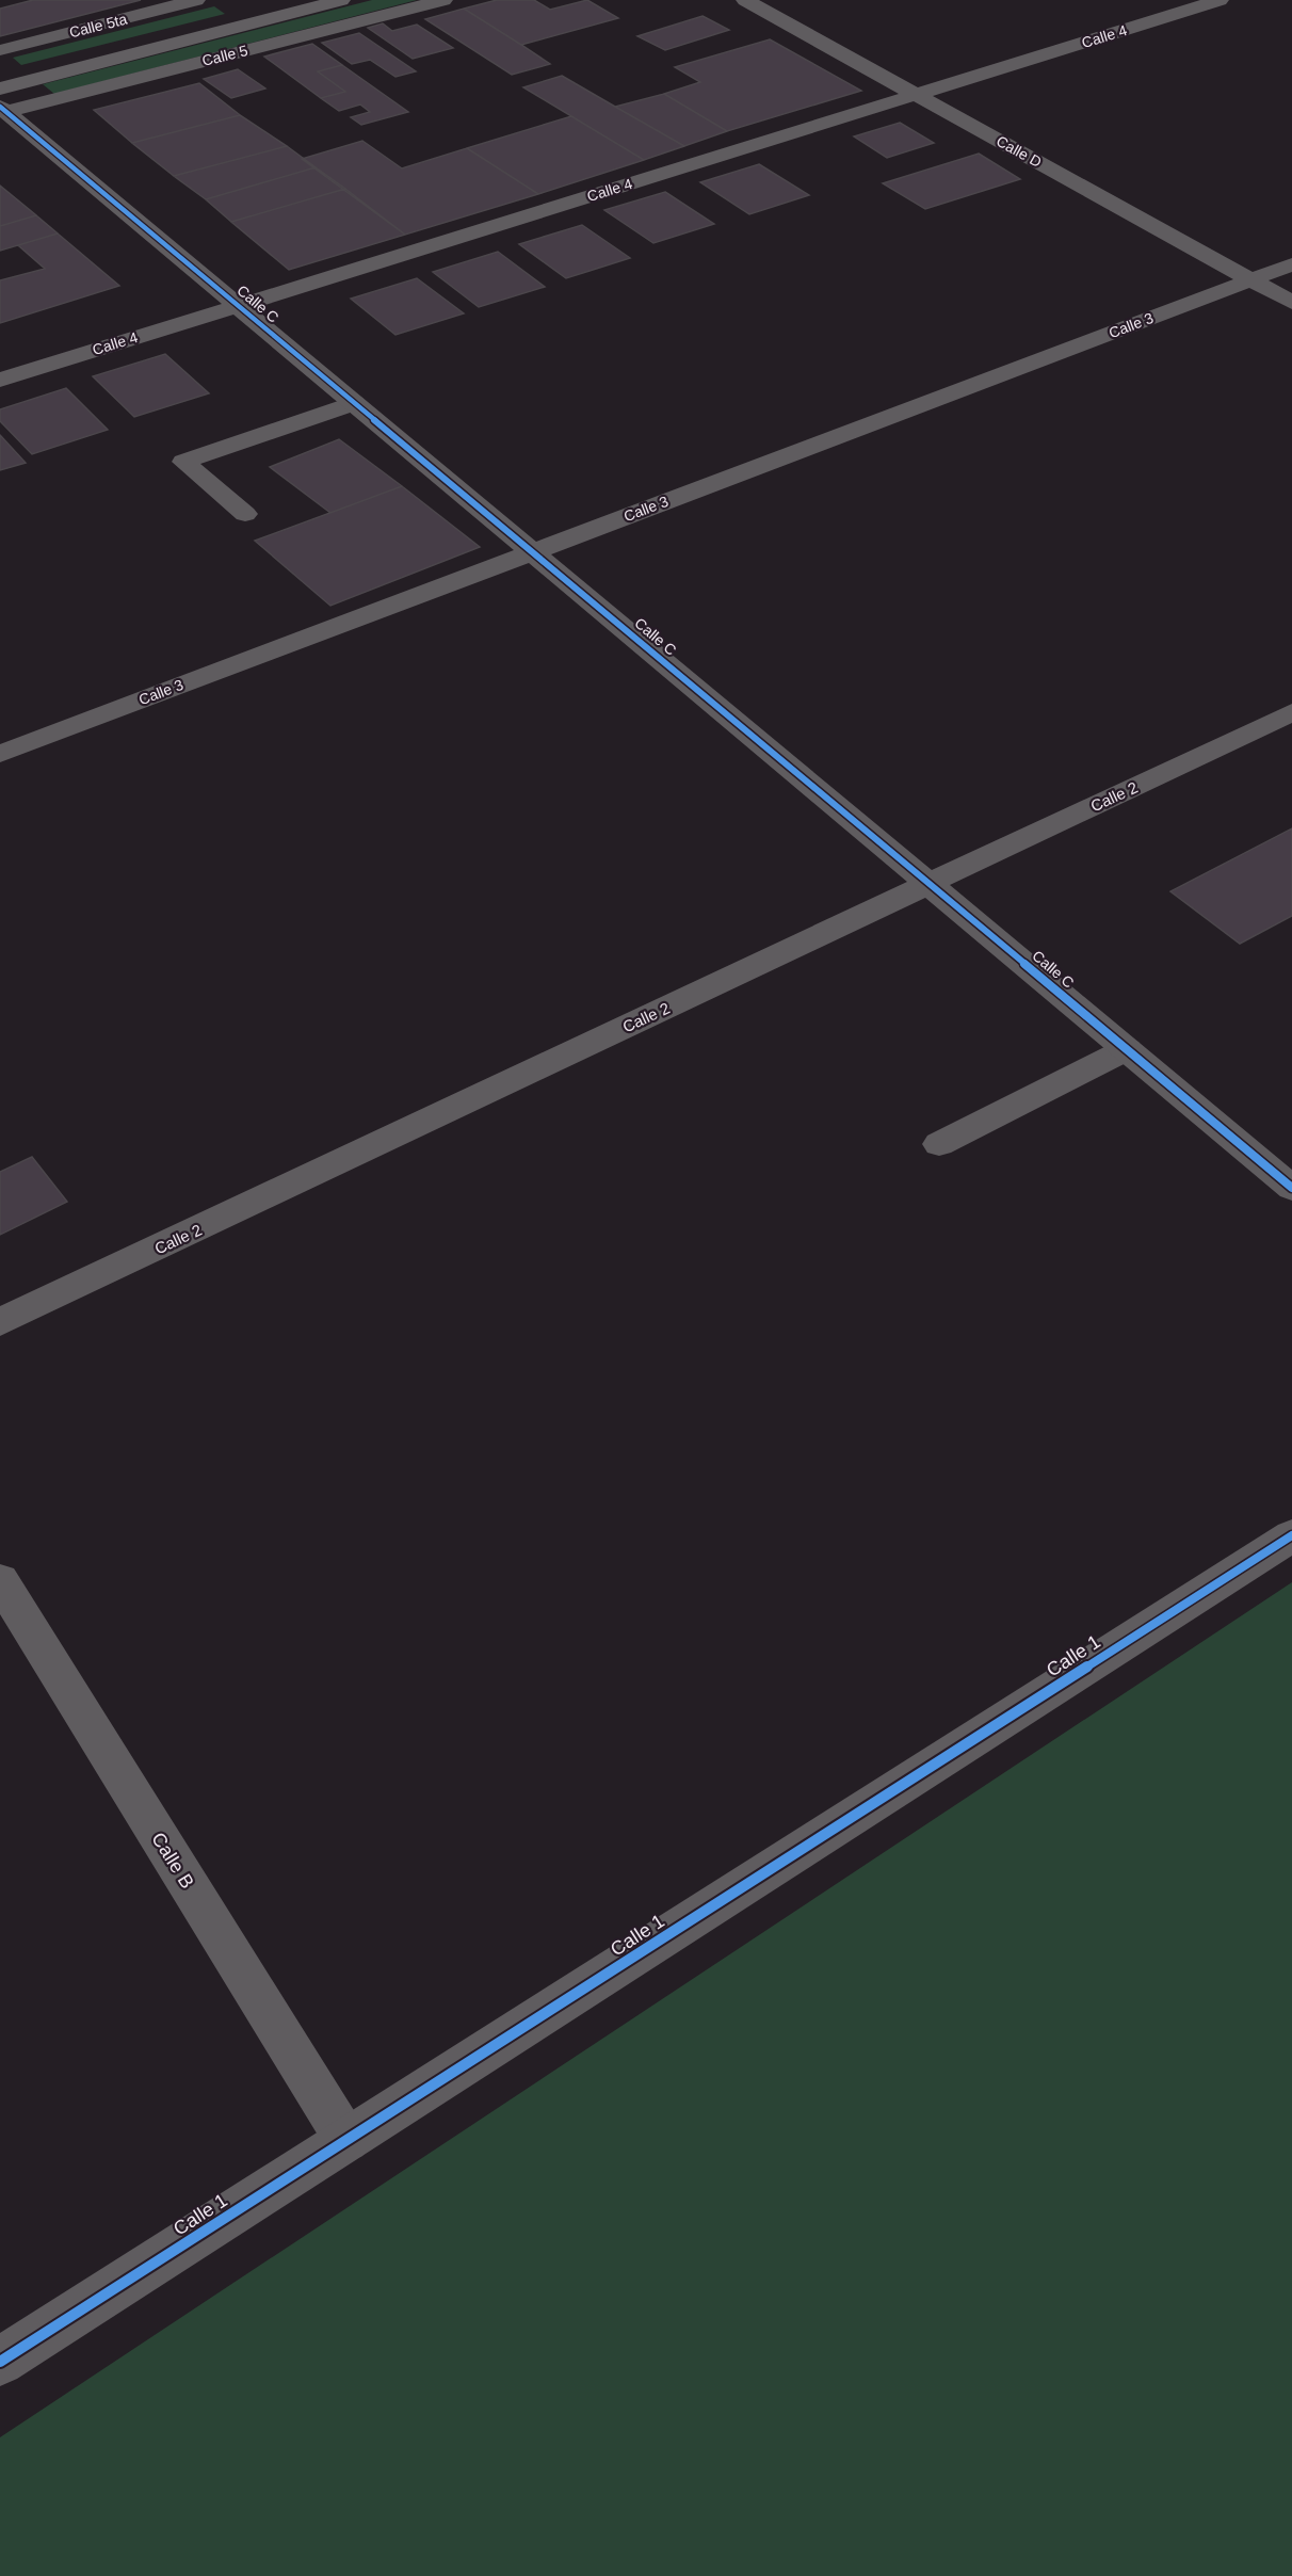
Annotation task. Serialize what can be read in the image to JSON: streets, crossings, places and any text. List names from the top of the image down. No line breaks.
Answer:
{"streets":{"main road":["Calle 5"],"street":["Calle 5ta","Calle 4","Calle D","Calle C","Calle 3","Calle 2","Calle 1","Calle B"]},"crossings":[["Calle 4","Calle D"],["Calle 4","Calle C"],["Calle 5","Calle C"],["Calle D","Calle 3"],["Calle C","Calle 3"],["Calle C","Calle 2"],["Calle 1","Calle B"]]}
